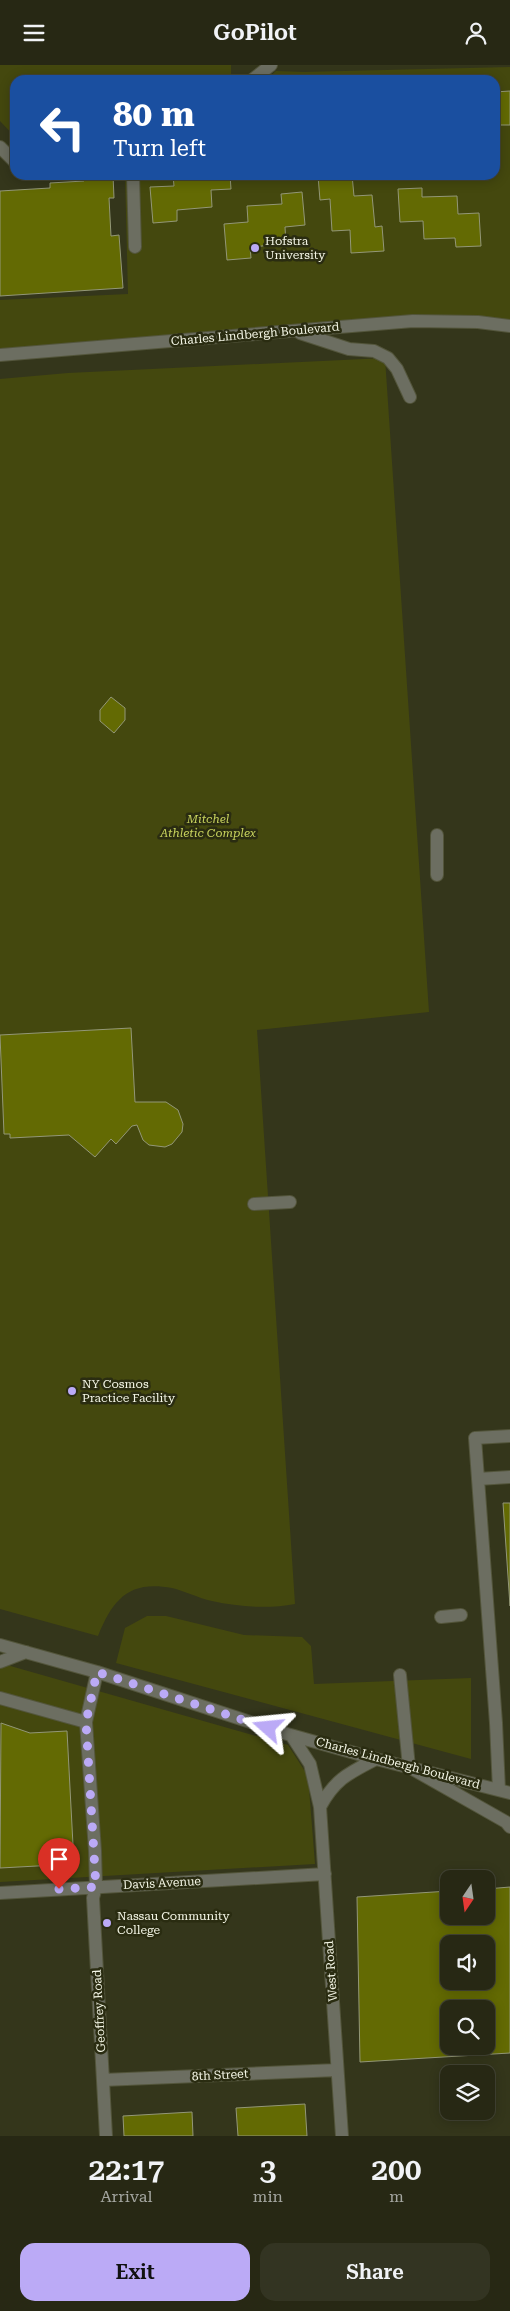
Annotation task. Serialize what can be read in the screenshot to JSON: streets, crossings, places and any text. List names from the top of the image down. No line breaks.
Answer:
{"streets":{"street":["Charles Lindbergh Boulevard","Davis Avenue","West Road","Geoffrey Road","8th Street"]},"crossings":[["Charles Lindbergh Boulevard","West Road"],["Charles Lindbergh Boulevard","Geoffrey Road"],["Davis Avenue","West Road"],["Davis Avenue","Geoffrey Road"],["West Road","8th Street"],["Geoffrey Road","8th Street"]],"parks":["Mitchel Athletic Complex"],"places":["Hofstra University","NY Cosmos Practice Facility","Nassau Community College"],"north":"bottom","page":{"header":"GoPilot","turn":["80 m","Turn left"],"eta":["22:17","Arrival","3","min","200","m"],"buttons":["Exit","Share"]}}
